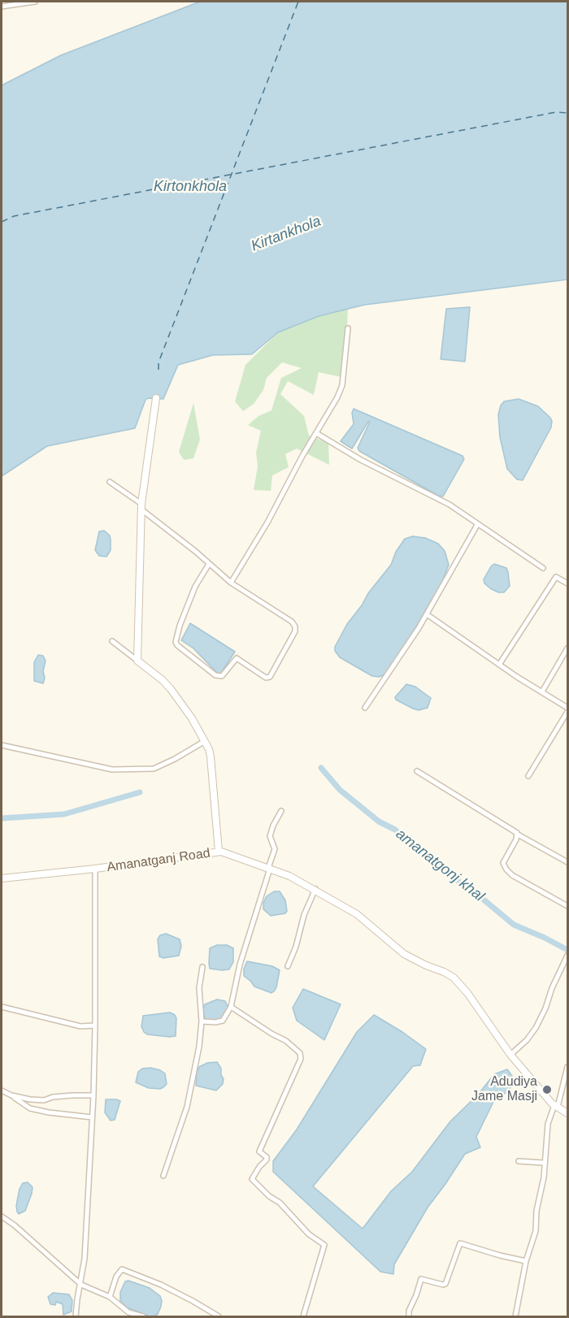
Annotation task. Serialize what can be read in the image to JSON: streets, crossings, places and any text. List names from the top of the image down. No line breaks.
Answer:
{"streets":{"main road":["Amanatganj Road"]},"water":["Kirtonkhola","Kirtankhola","amanatgonj khal"],"places":["Adudiya Jame Masji"]}
